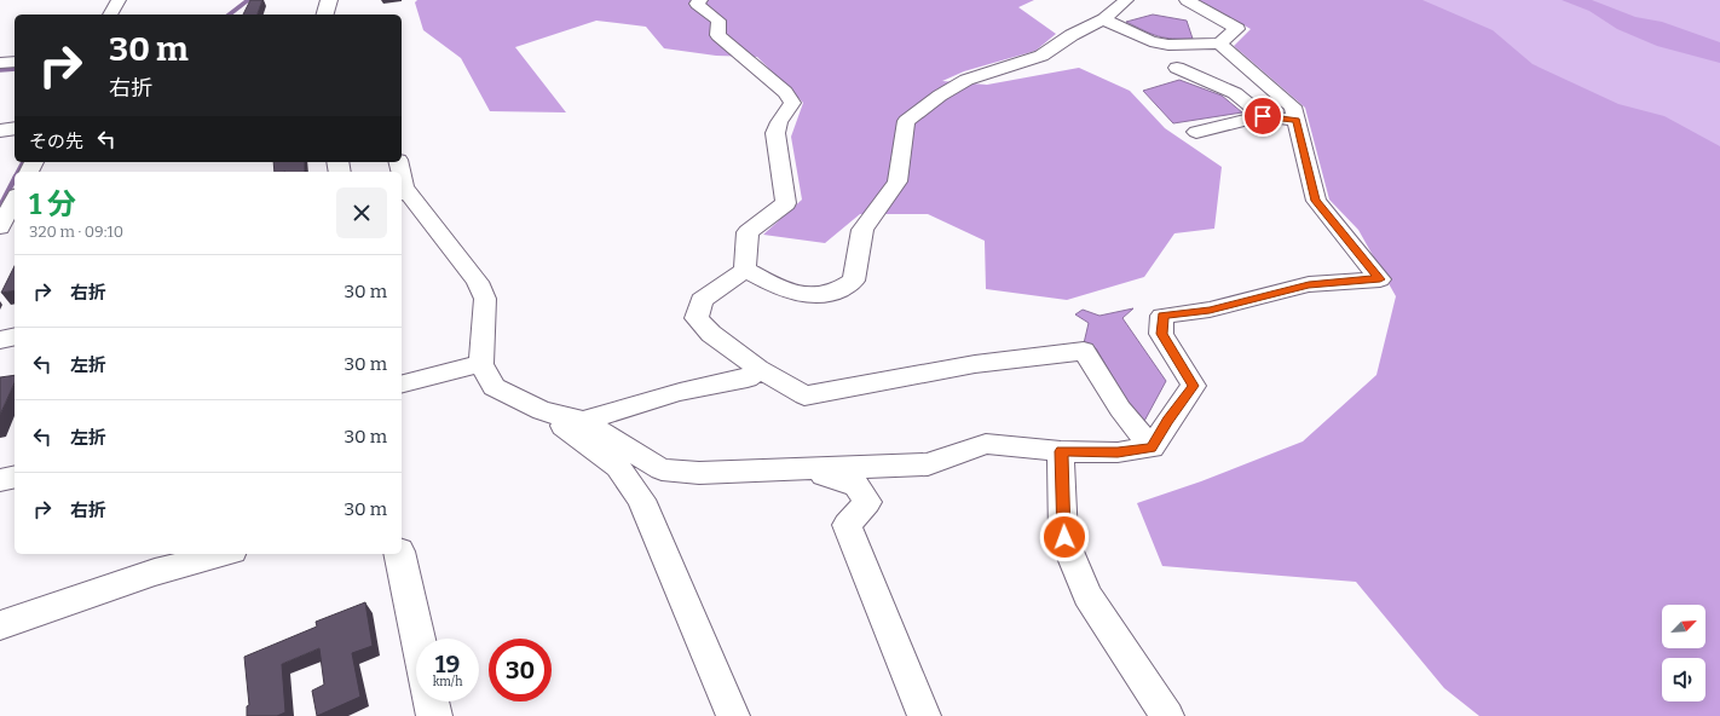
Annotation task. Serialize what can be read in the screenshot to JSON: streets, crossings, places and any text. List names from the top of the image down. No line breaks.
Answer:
{"north":"top right","page":{"turn":["30 m","右折"],"then":"その先","heading":["1 分","320 m · 09:10"],"list":[{"name":"右折","value":"30 m"},{"name":"左折","value":"30 m"},{"name":"左折","value":"30 m"},{"name":"右折","value":"30 m"}],"speed":"19 km/h","limit":"30"}}
